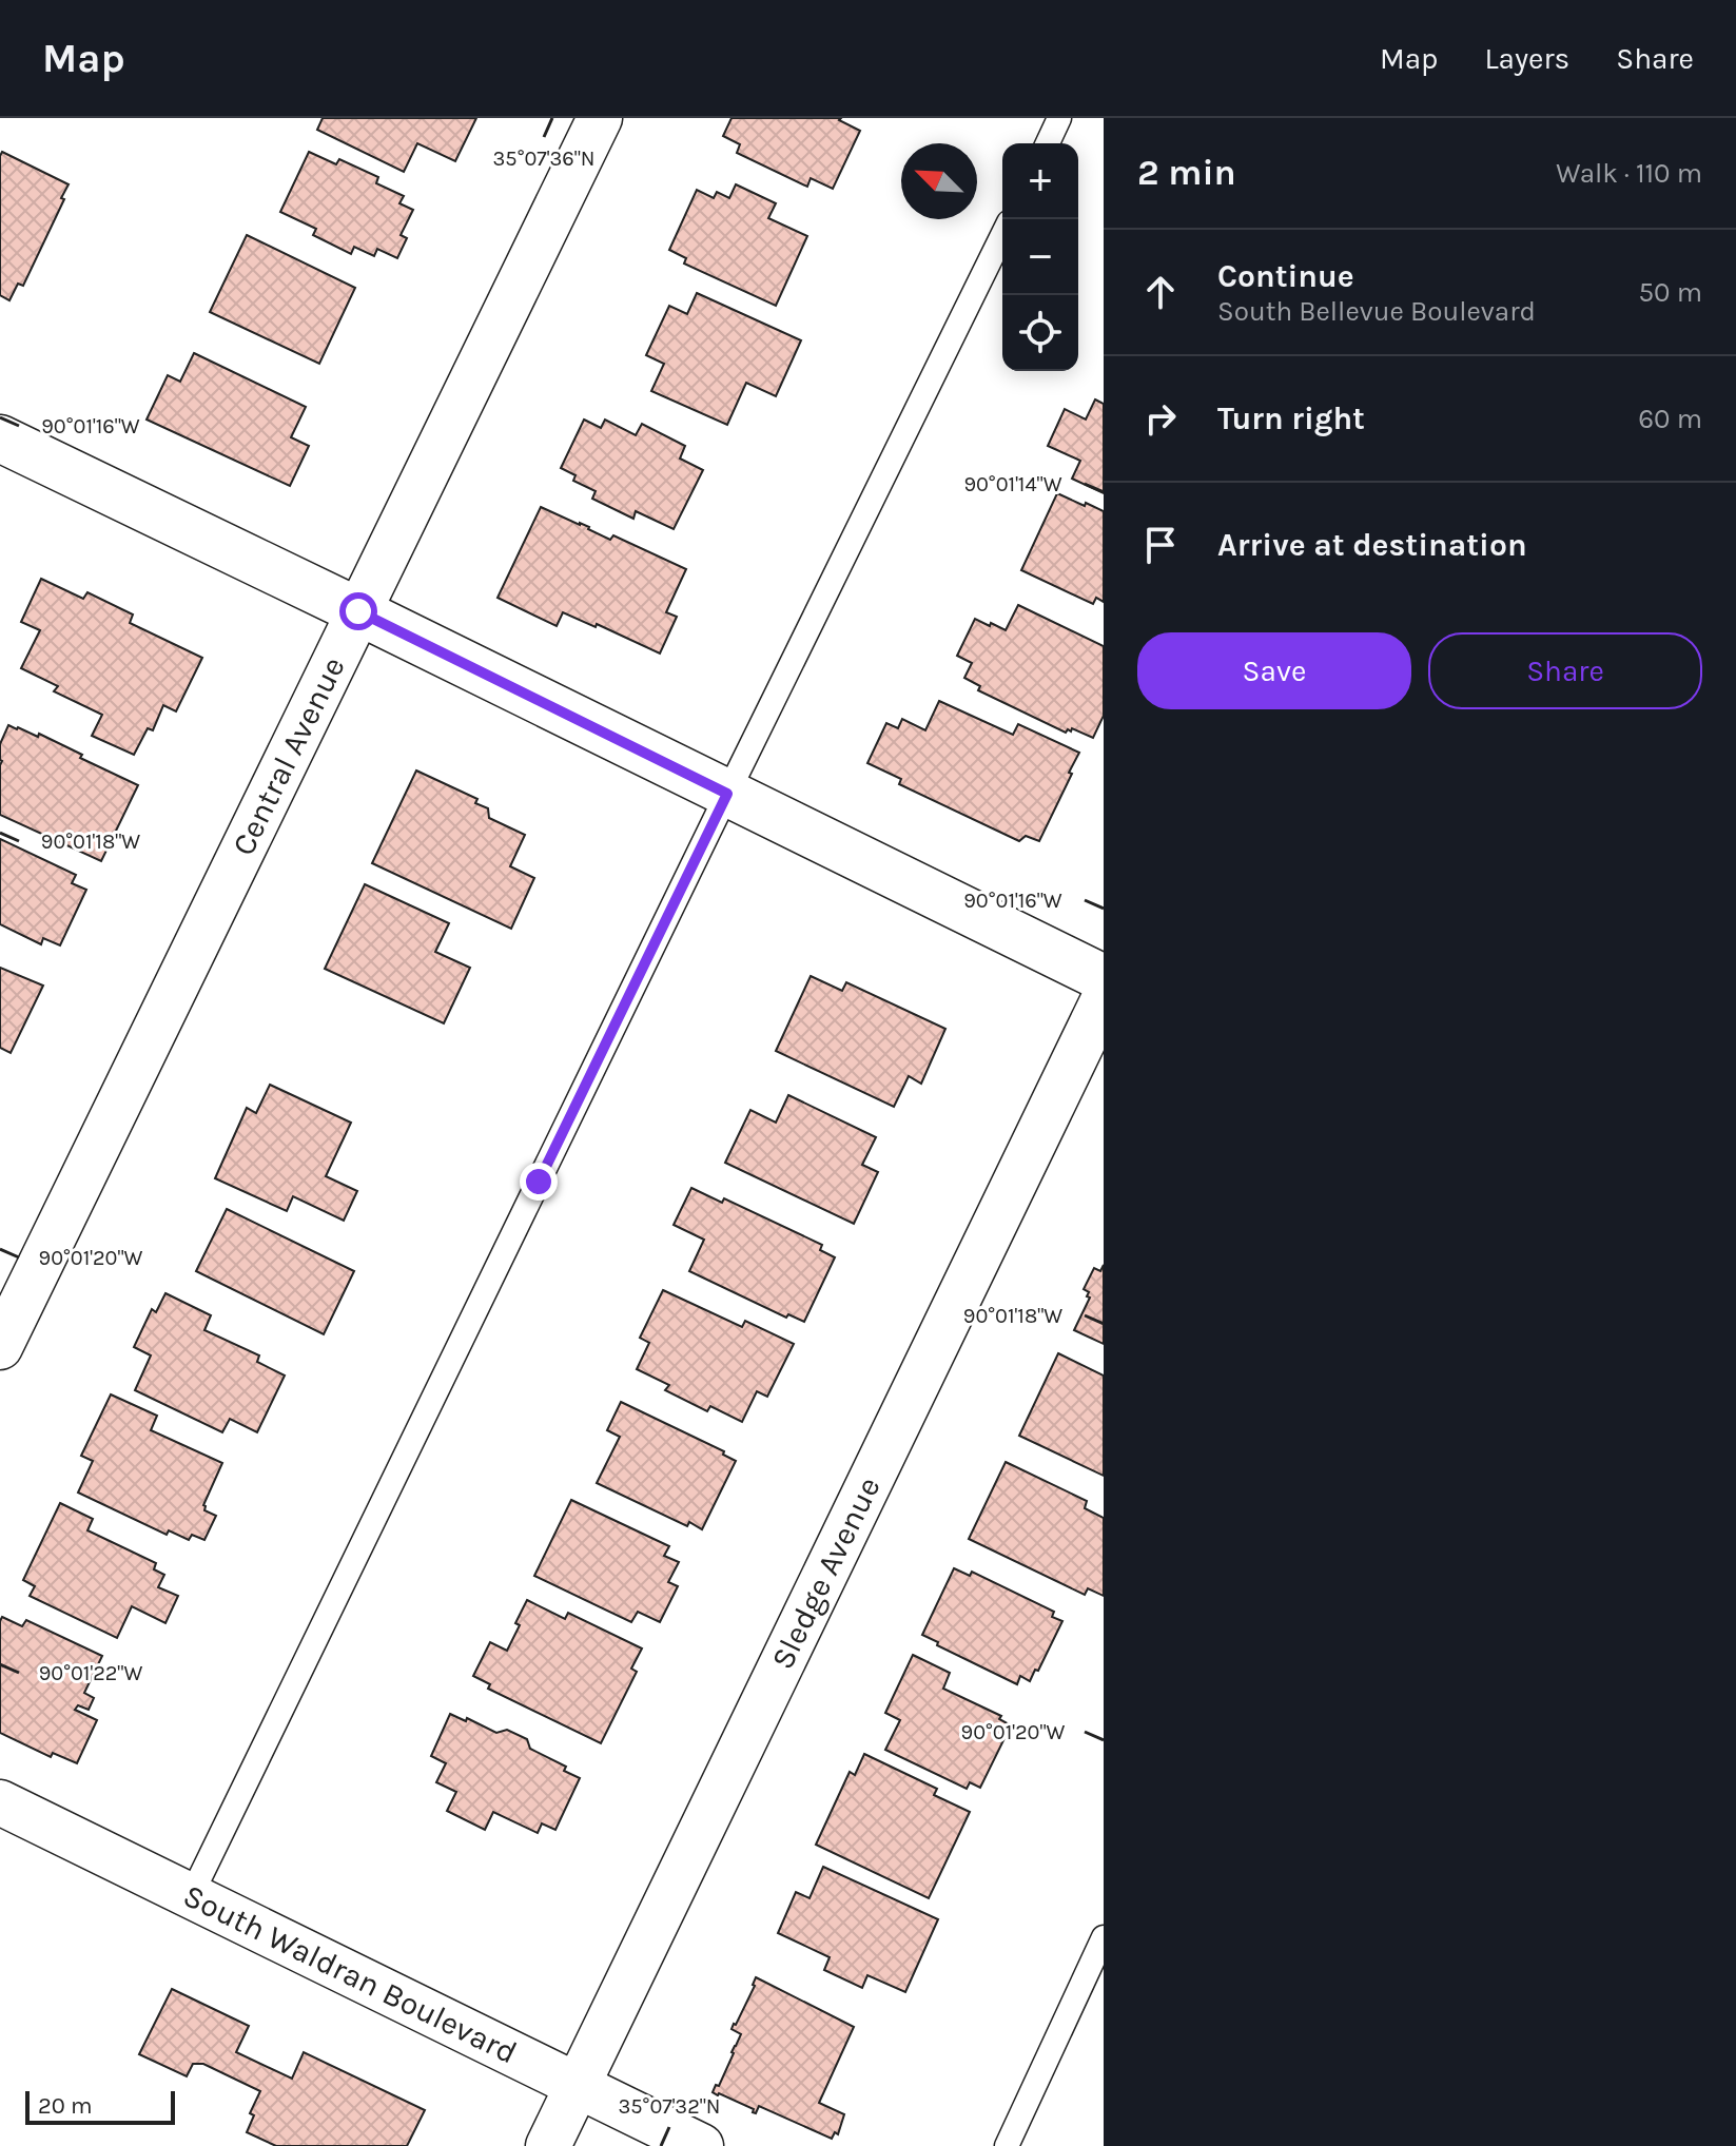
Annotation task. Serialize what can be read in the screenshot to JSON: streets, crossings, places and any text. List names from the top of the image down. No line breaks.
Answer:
{"streets":{"street":["Central Avenue","Sledge Avenue","South Waldran Boulevard"]},"crossings":[["Sledge Avenue","South Waldran Boulevard"]],"scale_bar":"20 m","north":"top left","page":{"header":"Map","nav":["Map","Layers","Share"],"heading":["2 min","Walk · 110 m"],"map_buttons":["+","−"],"list":[["Continue","South Bellevue Boulevard","50 m"],["Turn right","60 m"],"Arrive at destination"],"buttons":["Save","Share"],"scale":"20 m"},"coordinates":["35°07'36\"N","90°01'16\"W","90°01'14\"W","90°01'18\"W","90°01'20\"W","90°01'22\"W","35°07'32\"N"]}
